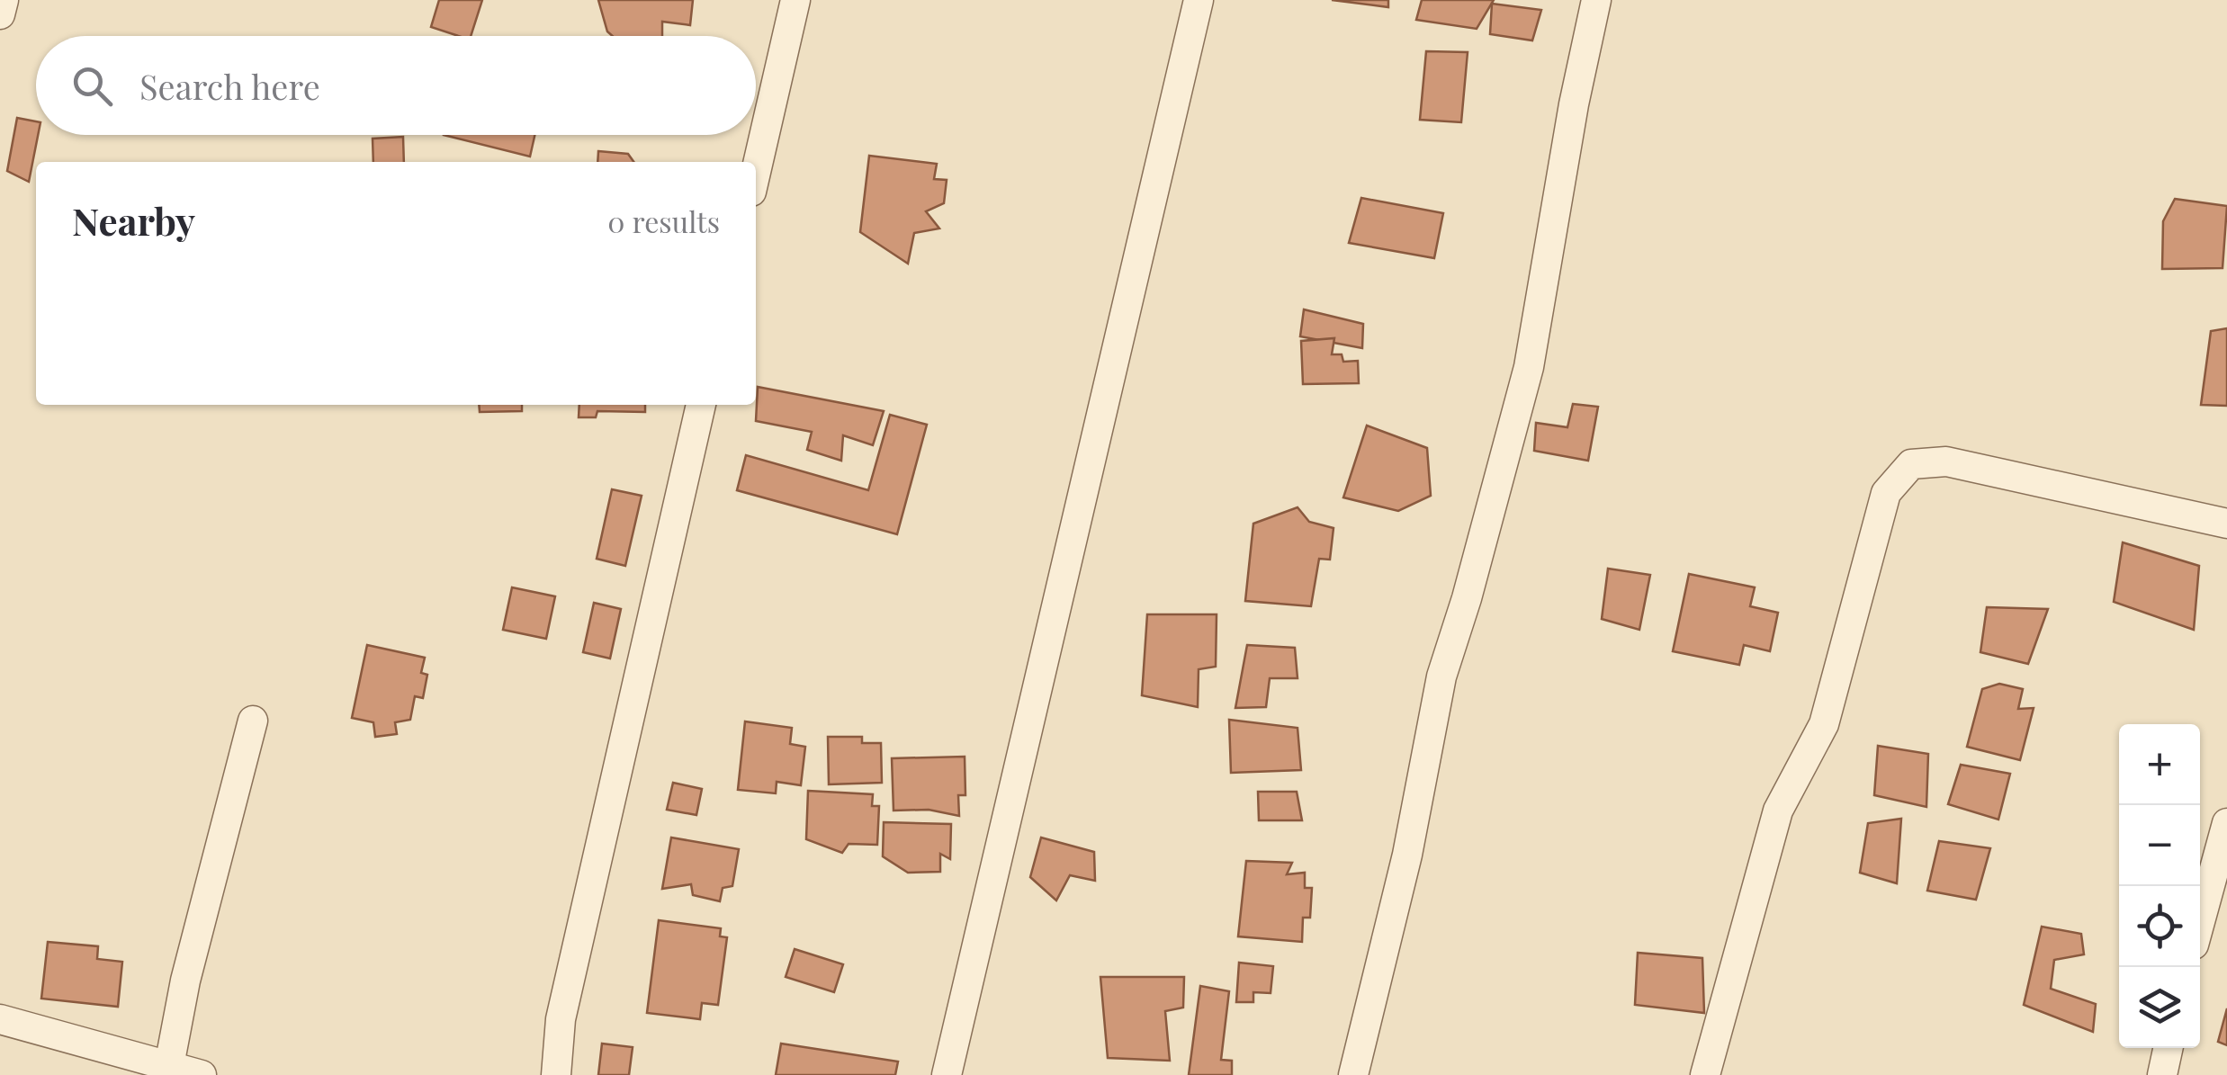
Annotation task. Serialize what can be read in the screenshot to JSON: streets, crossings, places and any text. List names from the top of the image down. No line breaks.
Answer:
{"page":{"search":"Search here","heading":["Nearby","0 results"],"map_buttons":["+","−"]}}
